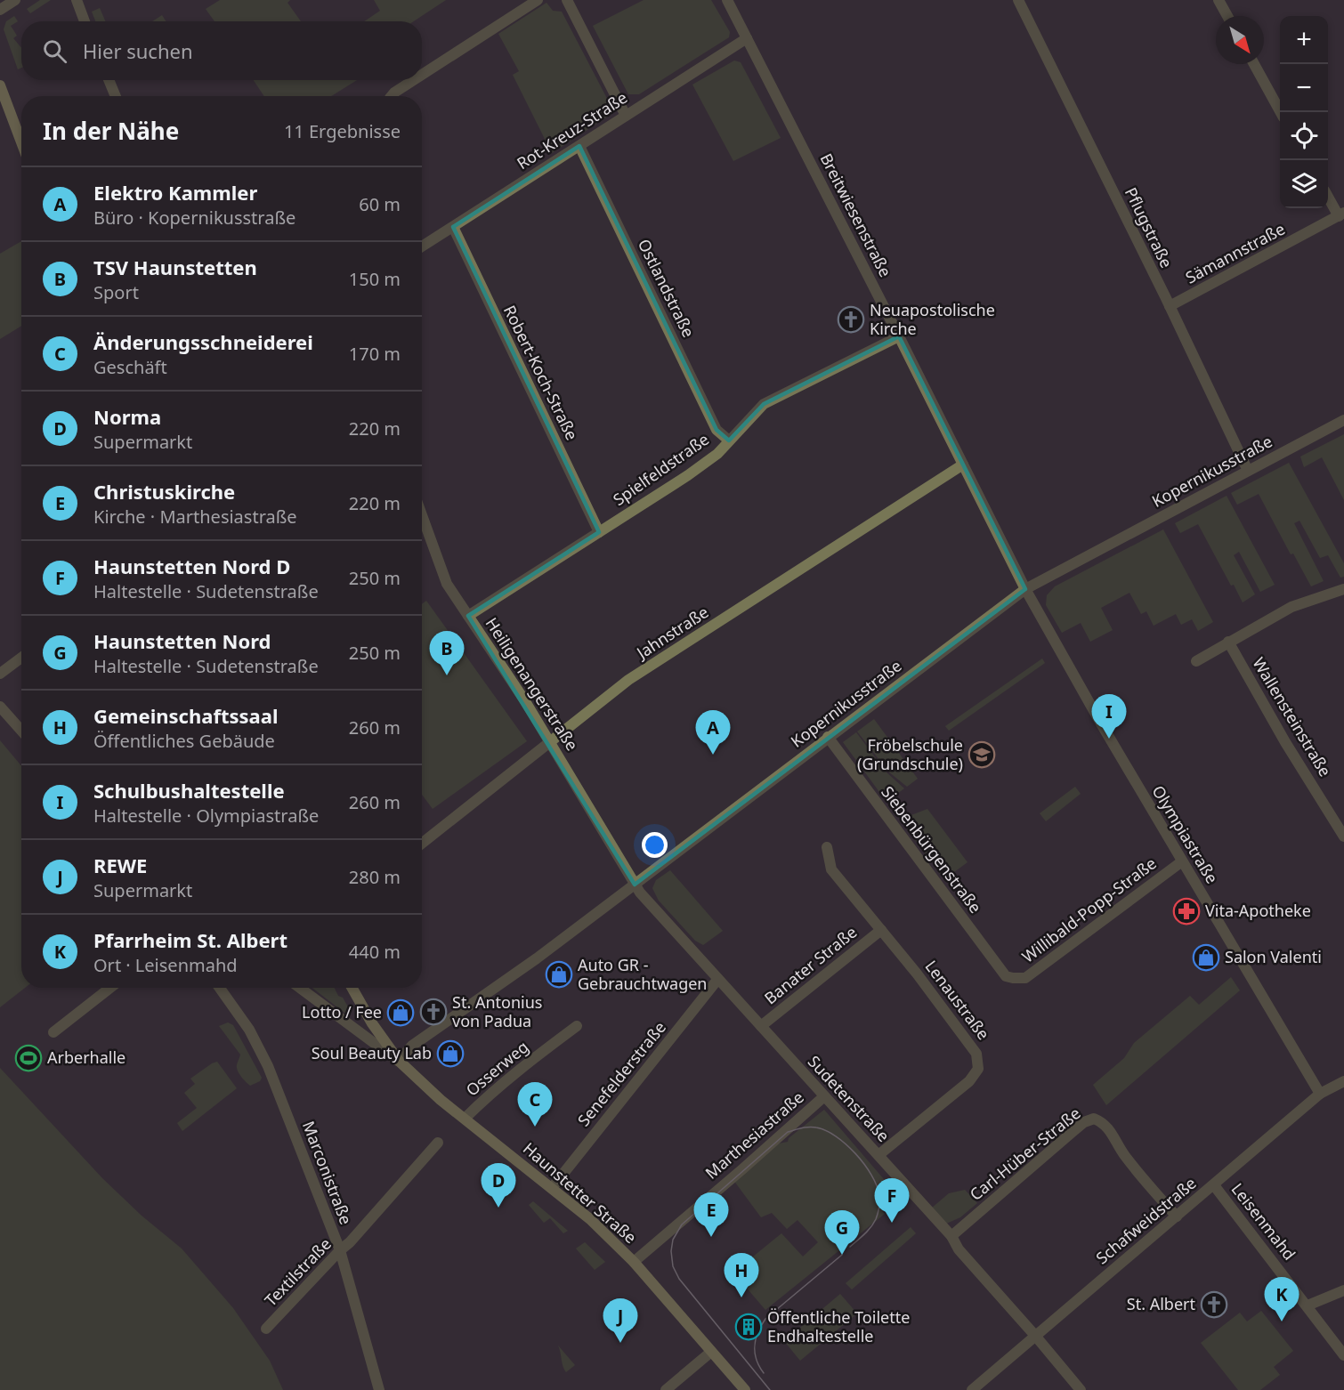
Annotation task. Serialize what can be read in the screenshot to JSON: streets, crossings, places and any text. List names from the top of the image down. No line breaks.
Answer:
{"streets":{"main road":["Haunstetter Straße"],"street":["Rot-Kreuz-Straße","Breitwiesenstraße","Pflugstraße","Sämannstraße","Ostlandstraße","Robert-Koch-Straße","Spielfeldstraße","Kopernikusstraße","Jahnstraße","Heiligenangerstraße","Wallensteinstraße","Olympiastraße","Siebenbürgenstraße","Willibald-Popp-Straße","Banater Straße","Lenaustraße","Osserweg","Senefelderstraße","Sudetenstraße","Marthesiastraße","Carl-Hüber-Straße","Marconistraße","Schafweidstraße","Leisenmahd","Textilstraße"]},"crossings":[["Rot-Kreuz-Straße","Breitwiesenstraße"],["Rot-Kreuz-Straße","Ostlandstraße"],["Rot-Kreuz-Straße","Robert-Koch-Straße"],["Breitwiesenstraße","Spielfeldstraße"],["Breitwiesenstraße","Kopernikusstraße"],["Breitwiesenstraße","Jahnstraße"],["Breitwiesenstraße","Olympiastraße"],["Pflugstraße","Sämannstraße"],["Pflugstraße","Kopernikusstraße"],["Ostlandstraße","Spielfeldstraße"],["Robert-Koch-Straße","Spielfeldstraße"],["Spielfeldstraße","Heiligenangerstraße"],["Kopernikusstraße","Heiligenangerstraße"],["Kopernikusstraße","Olympiastraße"],["Kopernikusstraße","Siebenbürgenstraße"],["Kopernikusstraße","Sudetenstraße"],["Kopernikusstraße","Haunstetter Straße"],["Jahnstraße","Heiligenangerstraße"],["Heiligenangerstraße","Sudetenstraße"],["Olympiastraße","Willibald-Popp-Straße"],["Olympiastraße","Schafweidstraße"],["Siebenbürgenstraße","Willibald-Popp-Straße"],["Banater Straße","Lenaustraße"],["Banater Straße","Sudetenstraße"],["Lenaustraße","Sudetenstraße"],["Osserweg","Haunstetter Straße"],["Senefelderstraße","Sudetenstraße"],["Senefelderstraße","Haunstetter Straße"],["Sudetenstraße","Marthesiastraße"],["Sudetenstraße","Carl-Hüber-Straße"],["Sudetenstraße","Schafweidstraße"],["Marthesiastraße","Haunstetter Straße"],["Carl-Hüber-Straße","Schafweidstraße"],["Marconistraße","Textilstraße"],["Schafweidstraße","Leisenmahd"]],"places":{"church":["Neuapostolische Kirche","St. Antonius von Padua","St. Albert"],"school or university":["Fröbelschule (Grundschule)"],"pharmacy":["Vita-Apotheke"],"shop":["Salon Valenti","Auto GR - Gebrauchtwagen","Lotto / Fee","Soul Beauty Lab"],"sports":["Arberhalle"],"building":["Öffentliche Toilette Endhaltestelle"]},"north":"bottom right","page":{"map_buttons":["+","−"],"search":"Hier suchen","heading":["In der Nähe","11 Ergebnisse"],"list":[{"mark":"A","name":"Elektro Kammler","note":"Büro · Kopernikusstraße","value":"60 m"},{"mark":"B","name":"TSV Haunstetten","note":"Sport","value":"150 m"},{"mark":"C","name":"Änderungsschneiderei","note":"Geschäft","value":"170 m"},{"mark":"D","name":"Norma","note":"Supermarkt","value":"220 m"},{"mark":"E","name":"Christuskirche","note":"Kirche · Marthesiastraße","value":"220 m"},{"mark":"F","name":"Haunstetten Nord D","note":"Haltestelle · Sudetenstraße","value":"250 m"},{"mark":"G","name":"Haunstetten Nord","note":"Haltestelle · Sudetenstraße","value":"250 m"},{"mark":"H","name":"Gemeinschaftssaal","note":"Öffentliches Gebäude","value":"260 m"},{"mark":"I","name":"Schulbushaltestelle","note":"Haltestelle · Olympiastraße","value":"260 m"},{"mark":"J","name":"REWE","note":"Supermarkt","value":"280 m"},{"mark":"K","name":"Pfarrheim St. Albert","note":"Ort · Leisenmahd","value":"440 m"}],"pins":["B","I","A","C","D","F","E","G","H","K","J"]}}
